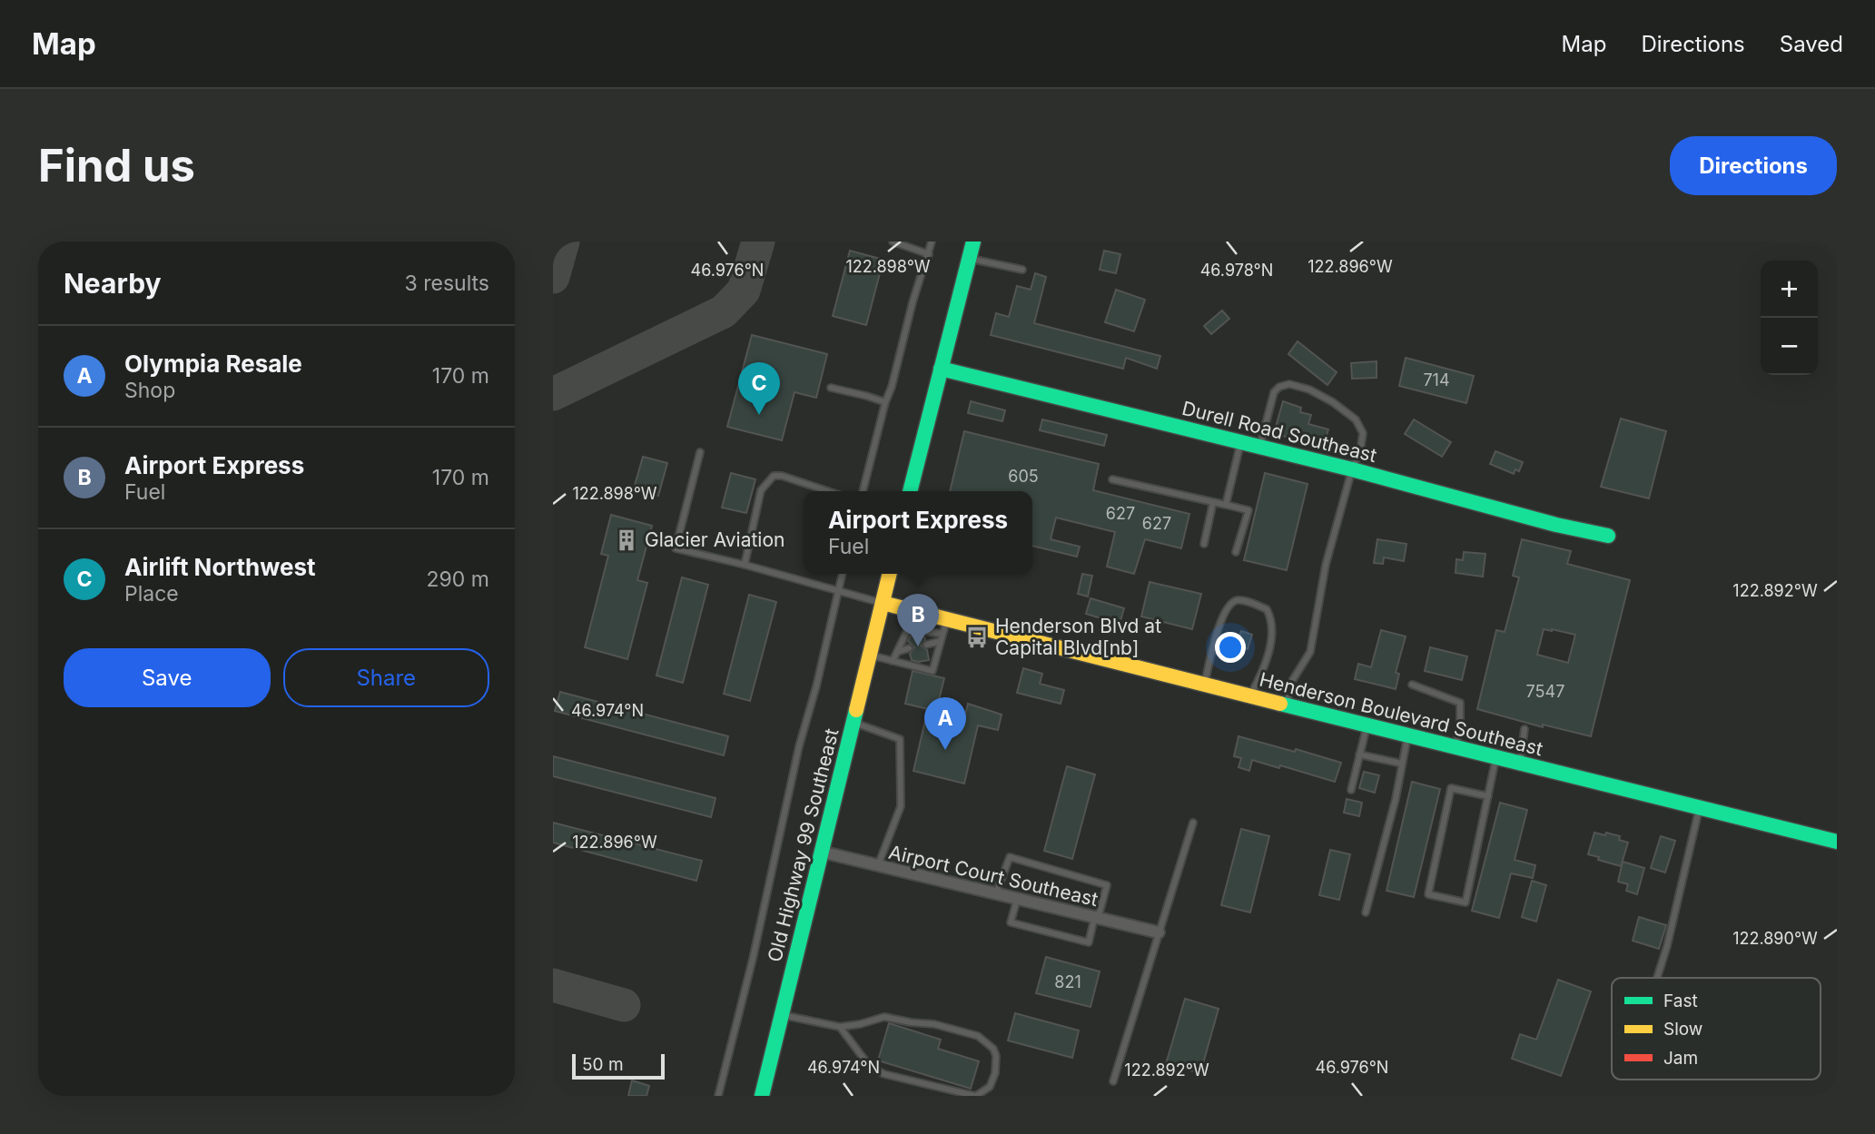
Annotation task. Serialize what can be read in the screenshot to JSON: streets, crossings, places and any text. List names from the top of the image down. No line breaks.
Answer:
{"streets":{"street":["Durell Road Southeast","Henderson Boulevard Southeast","Old Highway 99 Southeast","Airport Court Southeast"]},"crossings":[["Henderson Boulevard Southeast","Old Highway 99 Southeast"],["Old Highway 99 Southeast","Airport Court Southeast"]],"places":{"building":["Glacier Aviation"],"bus stop":["Henderson Blvd at Capital Blvd[nb]"]},"house_numbers":["714","605","627","627","7547","821"],"legend":["Fast","Slow","Jam"],"scale_bar":"50 m","page":{"header":"Map","nav":["Map","Directions","Saved"],"buttons":["Directions",["Save","Share"]],"title":"Find us","heading":["Nearby","3 results"],"map_buttons":["+","−"],"list":[{"mark":"A","name":"Olympia Resale","note":"Shop","value":"170 m"},{"mark":"B","name":"Airport Express","note":"Fuel","value":"170 m"},{"mark":"C","name":"Airlift Northwest","note":"Place","value":"290 m"}],"pins":["C","B","A"],"popup":["Airport Express","Fuel"],"scale":"50 m"},"coordinates":["122.898°W","122.896°W","46.976°N","46.978°N","122.892°W","46.974°N","122.890°W"]}
